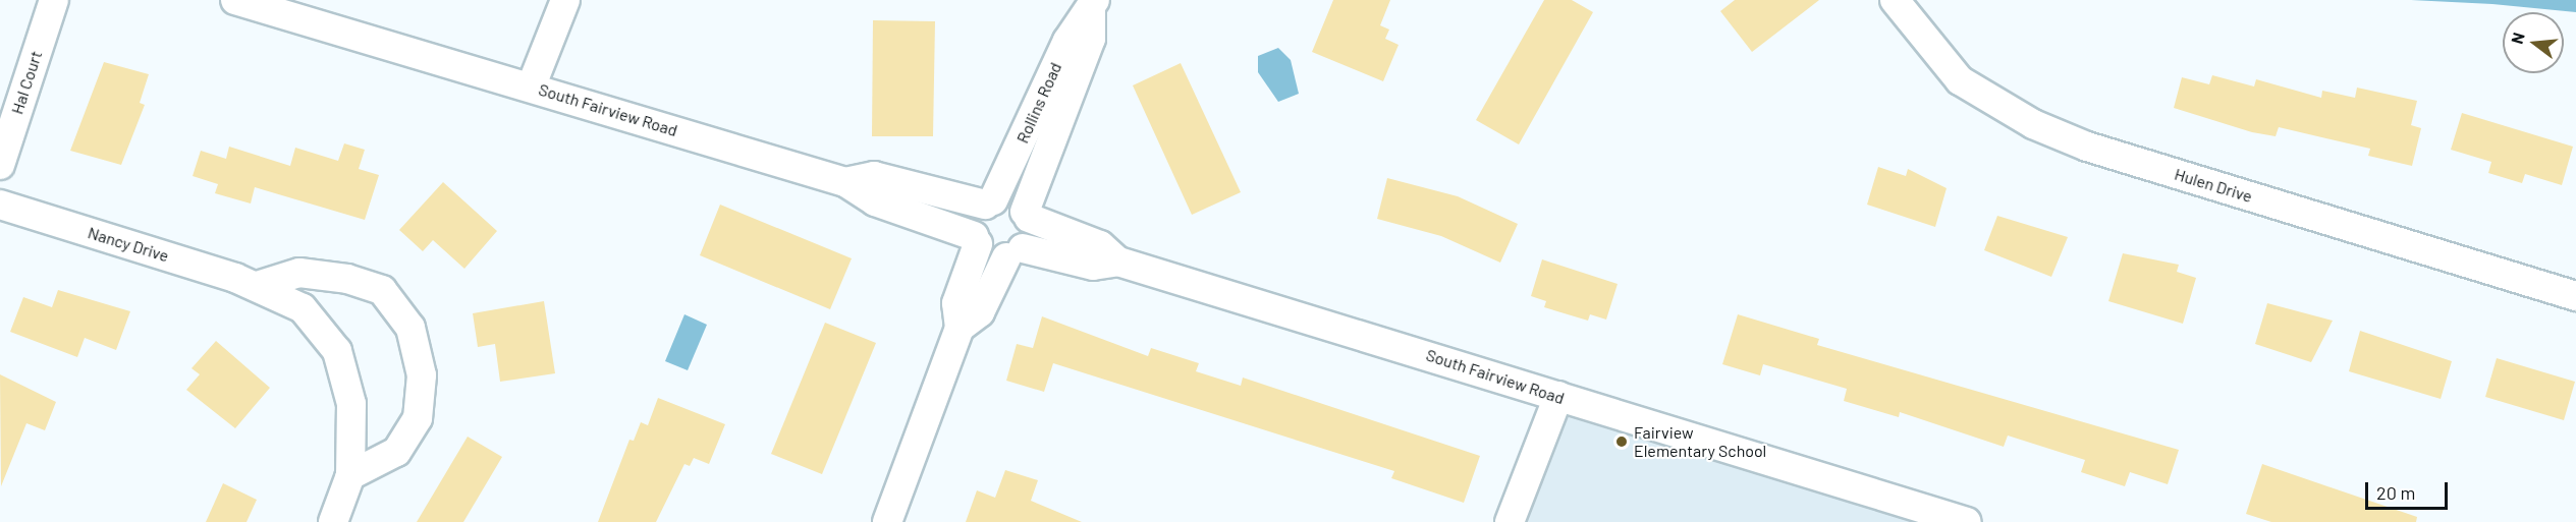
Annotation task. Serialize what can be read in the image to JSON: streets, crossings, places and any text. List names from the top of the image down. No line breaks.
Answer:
{"streets":{"street":["Hal Court","Rollins Road","South Fairview Road","Hulen Drive","Nancy Drive"]},"crossings":[["Rollins Road","South Fairview Road"]],"places":["Fairview Elementary School"],"scale_bar":"20 m","north":"left"}
